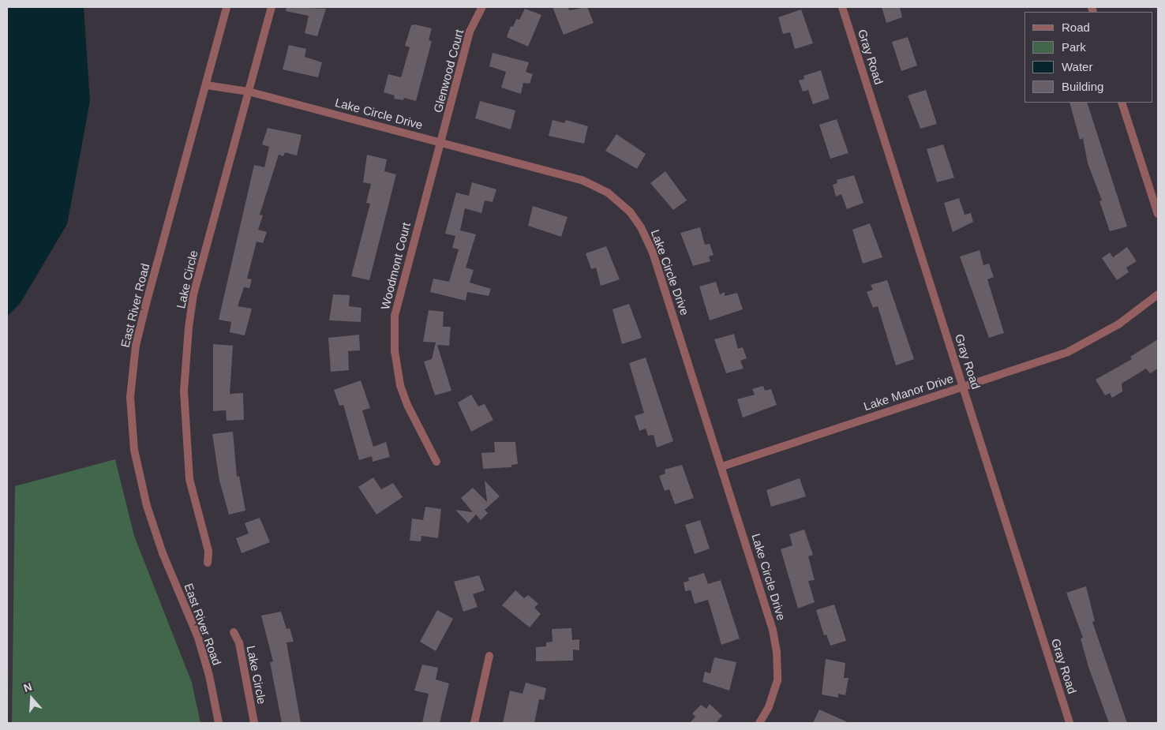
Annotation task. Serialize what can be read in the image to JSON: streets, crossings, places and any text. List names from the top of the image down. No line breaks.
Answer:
{"streets":{"street":["Gray Road","Glenwood Court","Lake Circle Drive","Woodmont Court","Lake Circle","East River Road","Lake Manor Drive"]},"crossings":[["Gray Road","Lake Manor Drive"],["Glenwood Court","Lake Circle Drive"],["Glenwood Court","Woodmont Court"],["Lake Circle Drive","Woodmont Court"],["Lake Circle Drive","Lake Circle"],["Lake Circle Drive","East River Road"],["Lake Circle Drive","Lake Manor Drive"]],"legend":["Road","Park","Water","Building"],"north":"top"}
